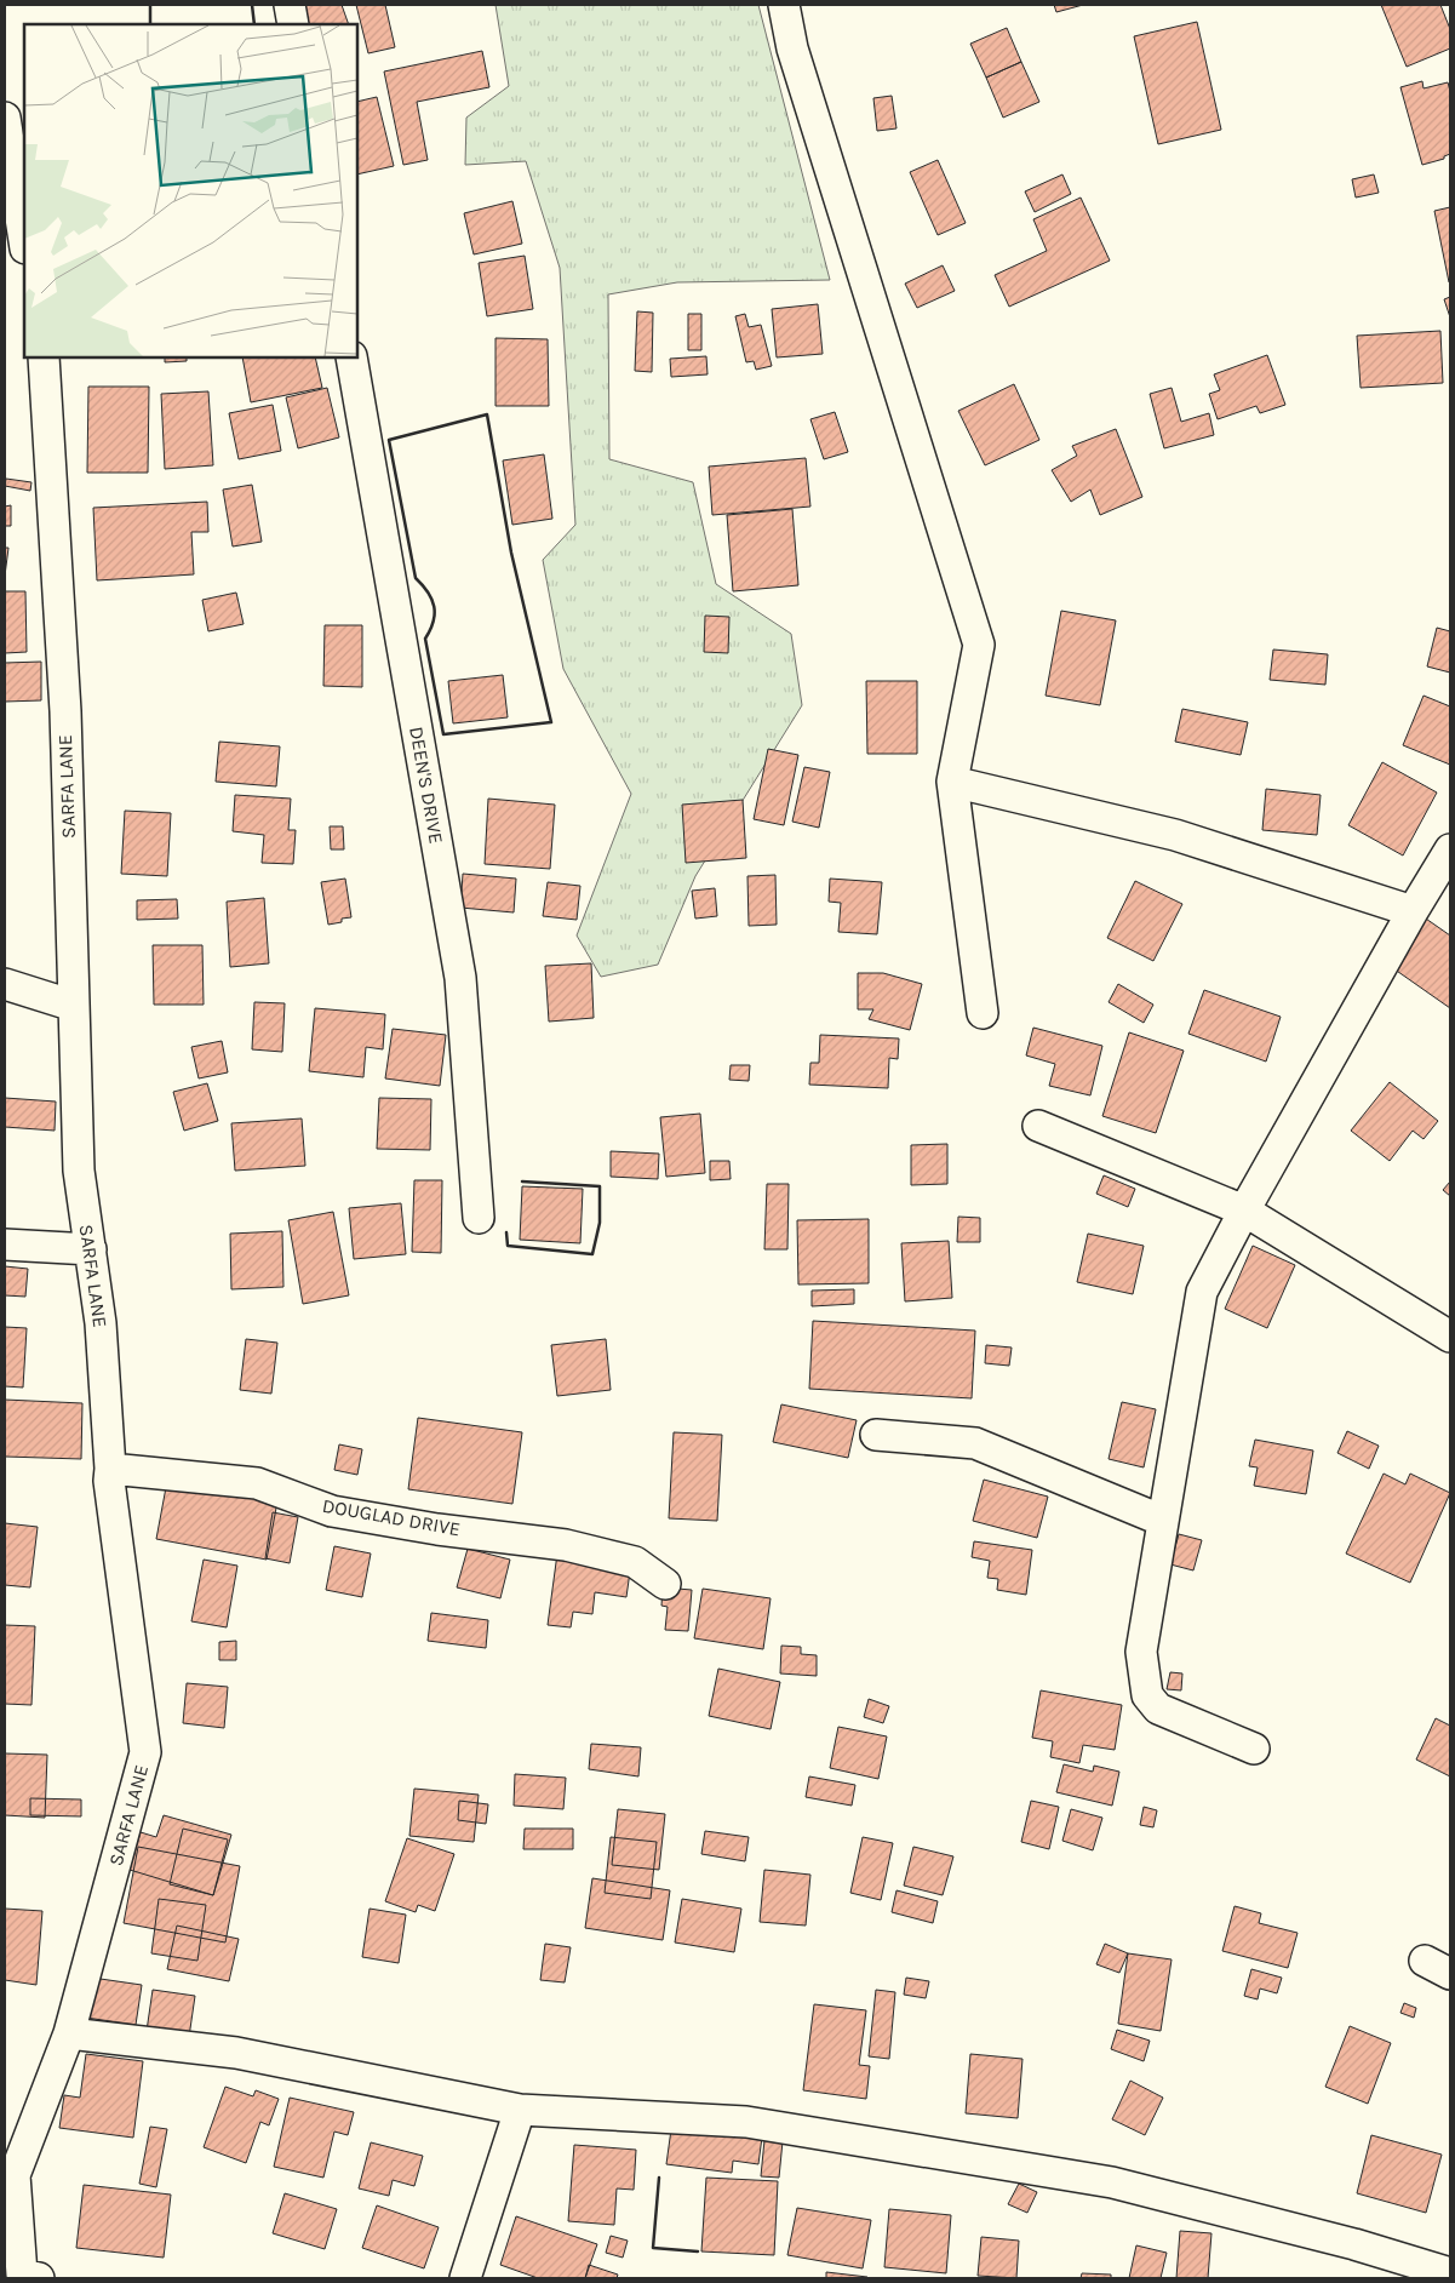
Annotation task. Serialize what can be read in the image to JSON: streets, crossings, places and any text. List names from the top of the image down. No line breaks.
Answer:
{"streets":{"street":["DEEN'S DRIVE","SARFA LANE","DOUGLAD DRIVE"]},"crossings":[["SARFA LANE","DOUGLAD DRIVE"]]}
